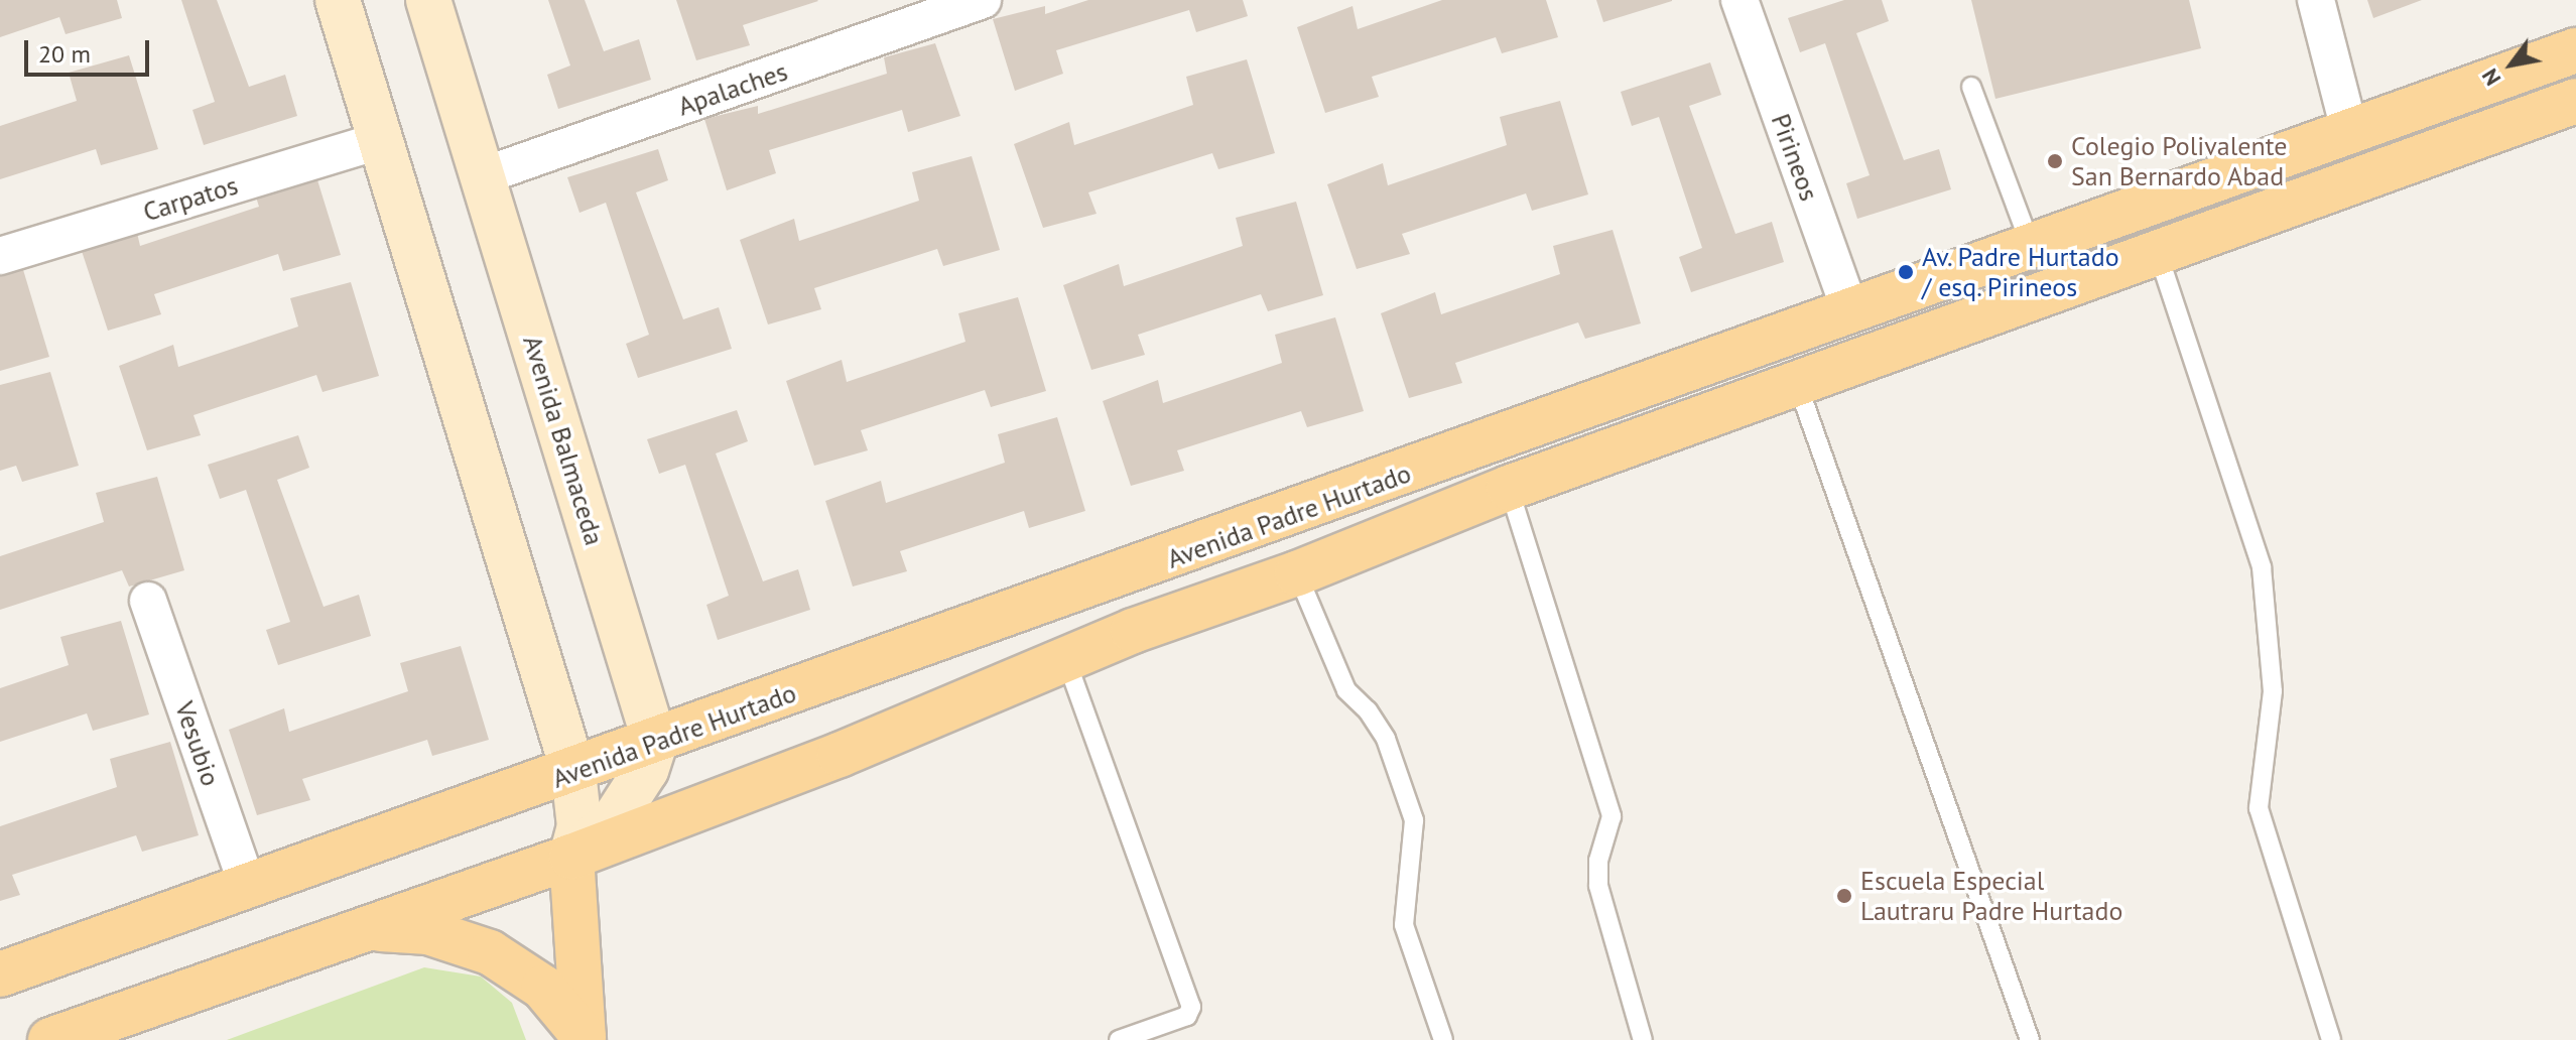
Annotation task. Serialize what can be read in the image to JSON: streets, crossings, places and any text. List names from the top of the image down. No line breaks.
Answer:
{"streets":{"main road":["Avenida Padre Hurtado"],"street":["Apalaches","Pirineos","Carpatos","Avenida Balmaceda","Vesubio"]},"crossings":[["Apalaches","Avenida Balmaceda"],["Pirineos","Avenida Padre Hurtado"],["Avenida Balmaceda","Avenida Padre Hurtado"],["Avenida Padre Hurtado","Vesubio"]],"places":["Colegio Polivalente San Bernardo Abad","Av. Padre Hurtado / esq. Pirineos","Escuela Especial Lautraru Padre Hurtado"],"scale_bar":"20 m","north":"bottom left"}
